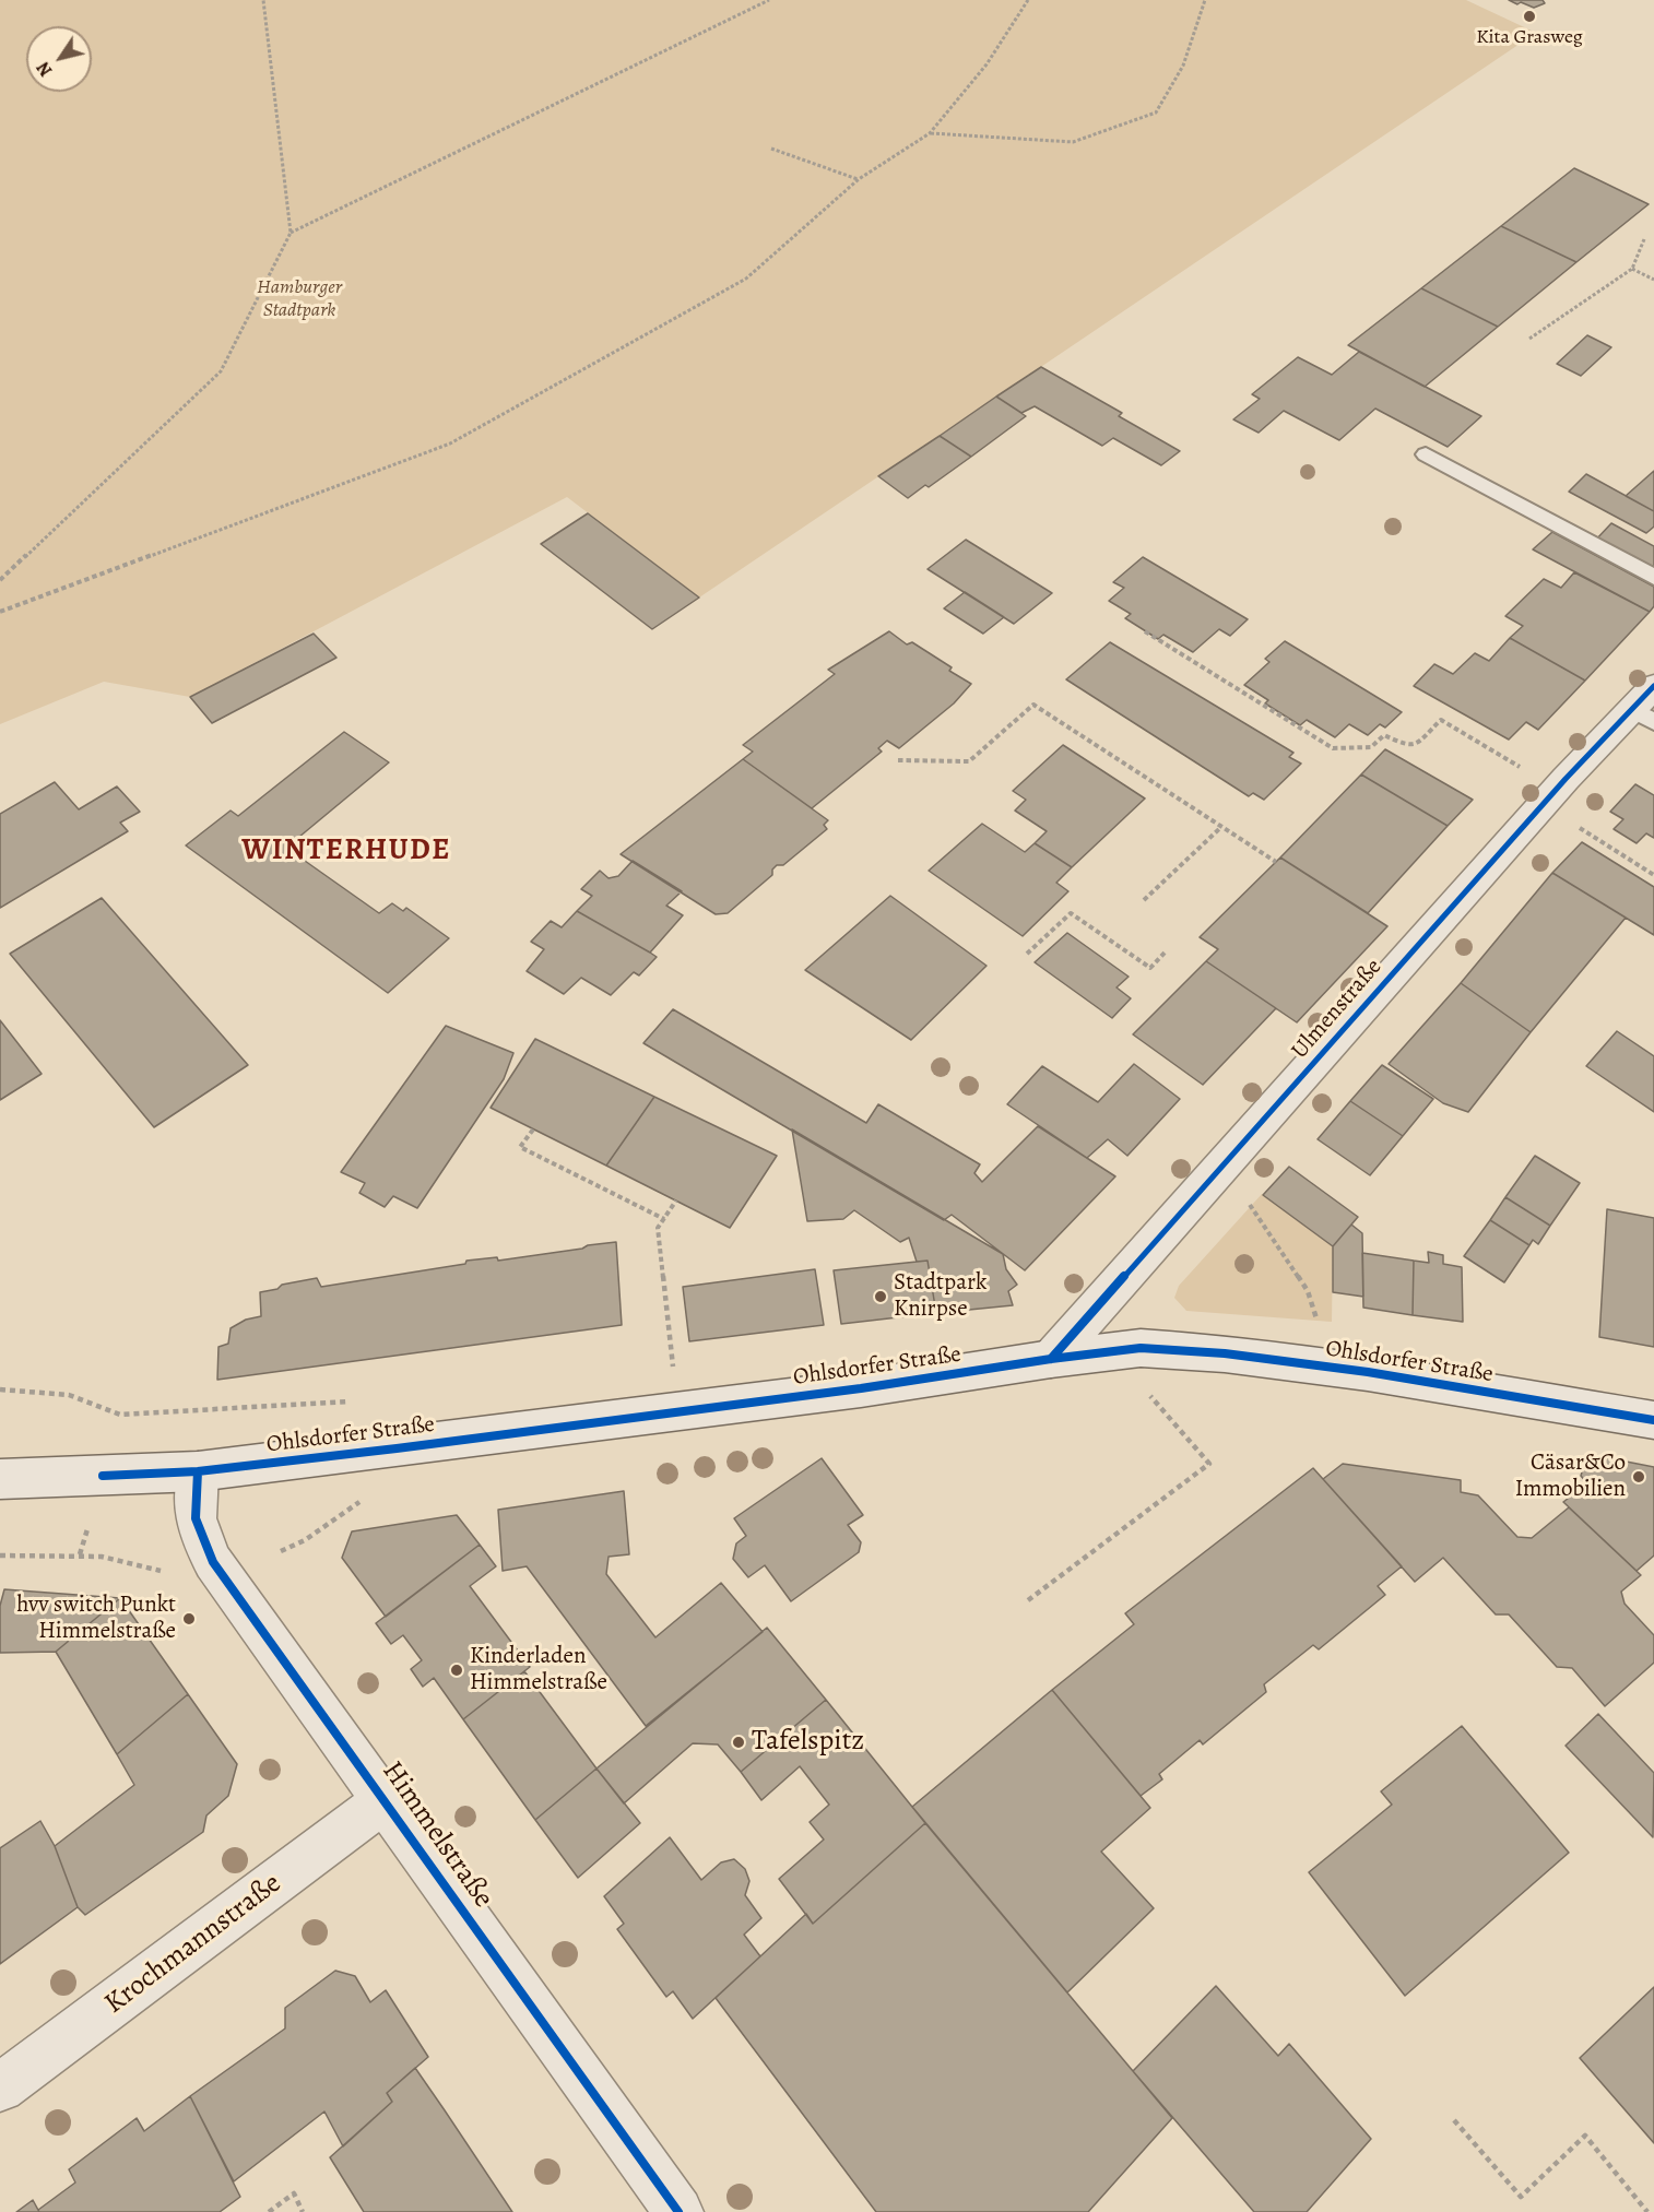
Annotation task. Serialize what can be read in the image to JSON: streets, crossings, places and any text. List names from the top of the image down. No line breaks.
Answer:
{"streets":{"street":["Ulmenstraße","Ohlsdorfer Straße","Himmelstraße","Krochmannstraße"]},"crossings":[["Ulmenstraße","Ohlsdorfer Straße"],["Ohlsdorfer Straße","Himmelstraße"],["Himmelstraße","Krochmannstraße"]],"districts":["WINTERHUDE"],"parks":["Hamburger Stadtpark"],"places":["Kita Grasweg","Stadtpark Knirpse","Cäsar&Co Immobilien","hvv switch Punkt Himmelstraße","Kinderladen Himmelstraße","Tafelspitz"],"north":"bottom left"}
